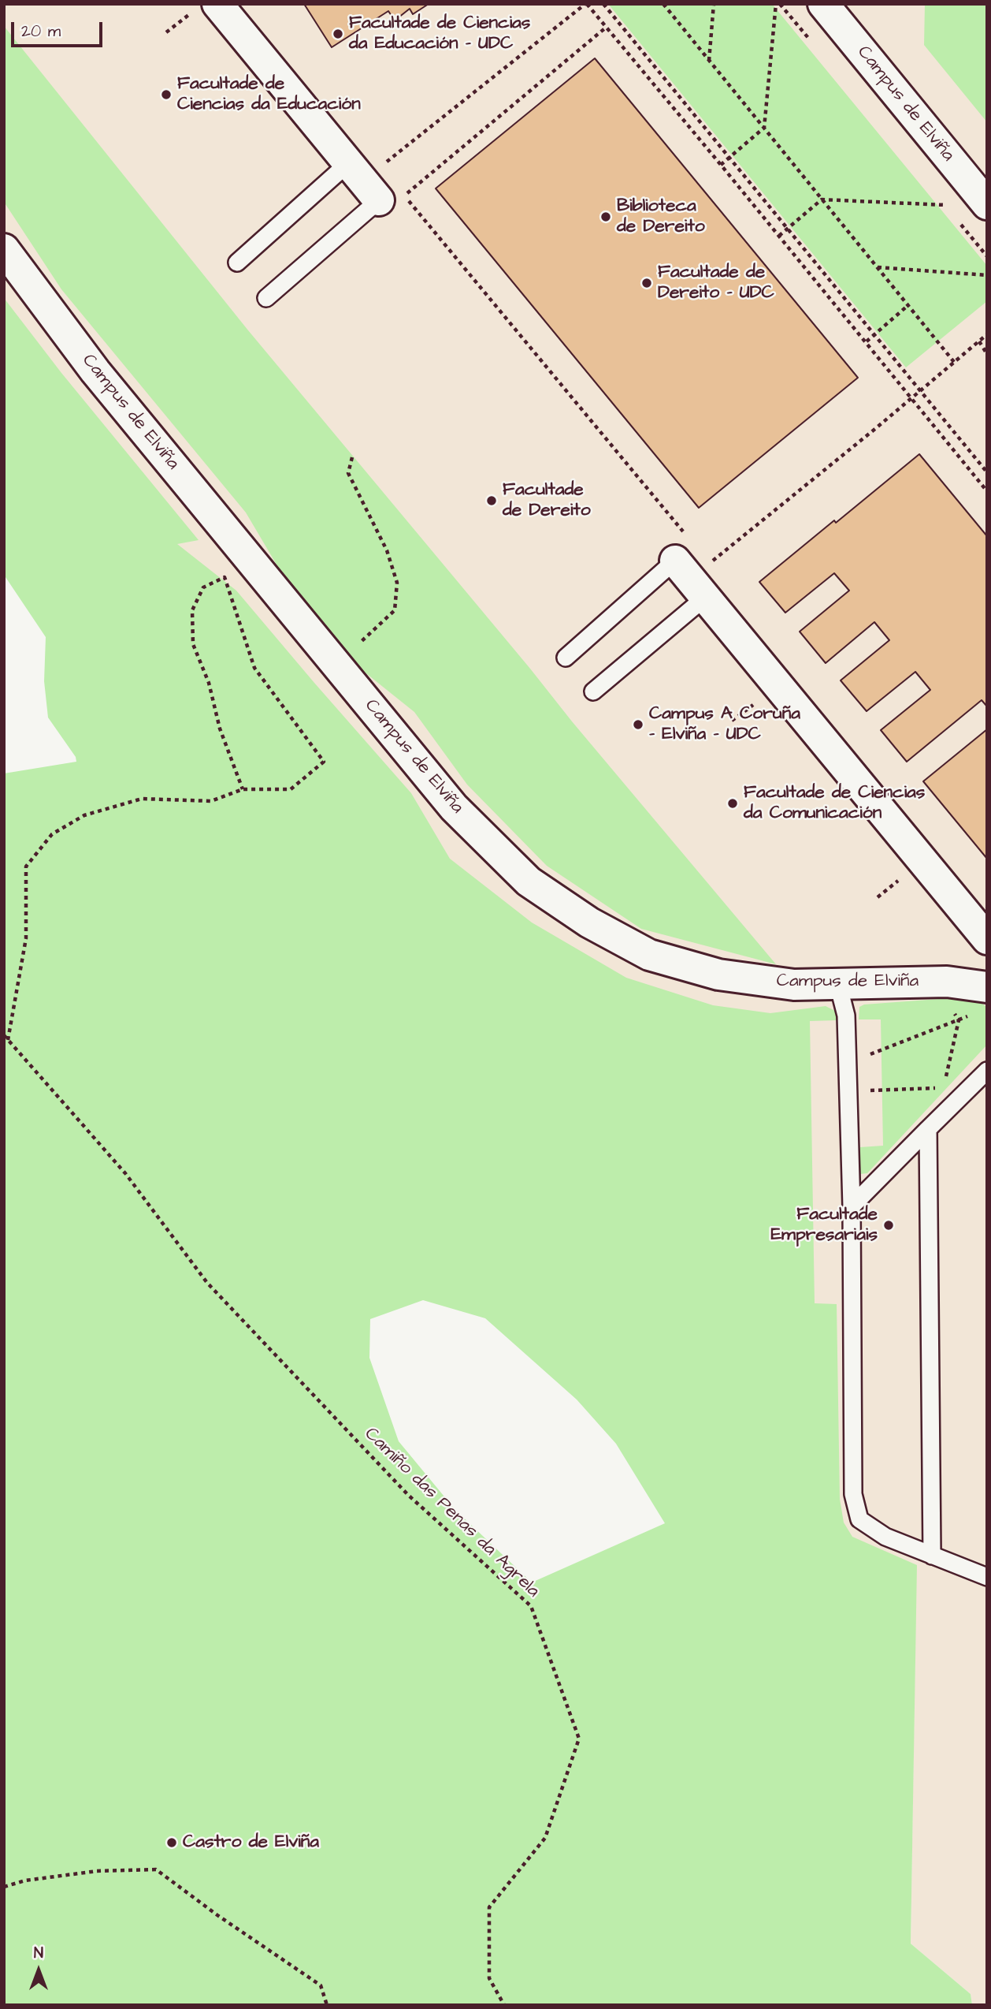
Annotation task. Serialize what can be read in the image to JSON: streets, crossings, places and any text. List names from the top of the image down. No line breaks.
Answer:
{"streets":{"street":["Campus de Elviña"],"path":["Camiño das Penas da Agrela"]},"places":["Facultade de Ciencias da Educación - UDC","Facultade de Ciencias da Educación","Biblioteca de Dereito","Facultade de Dereito - UDC","Facultade de Dereito","Campus A Coruña - Elviña - UDC","Facultade de Ciencias da Comunicación","Facultade Empresariais","Castro de Elviña"],"scale_bar":"20 m","north":"top"}
